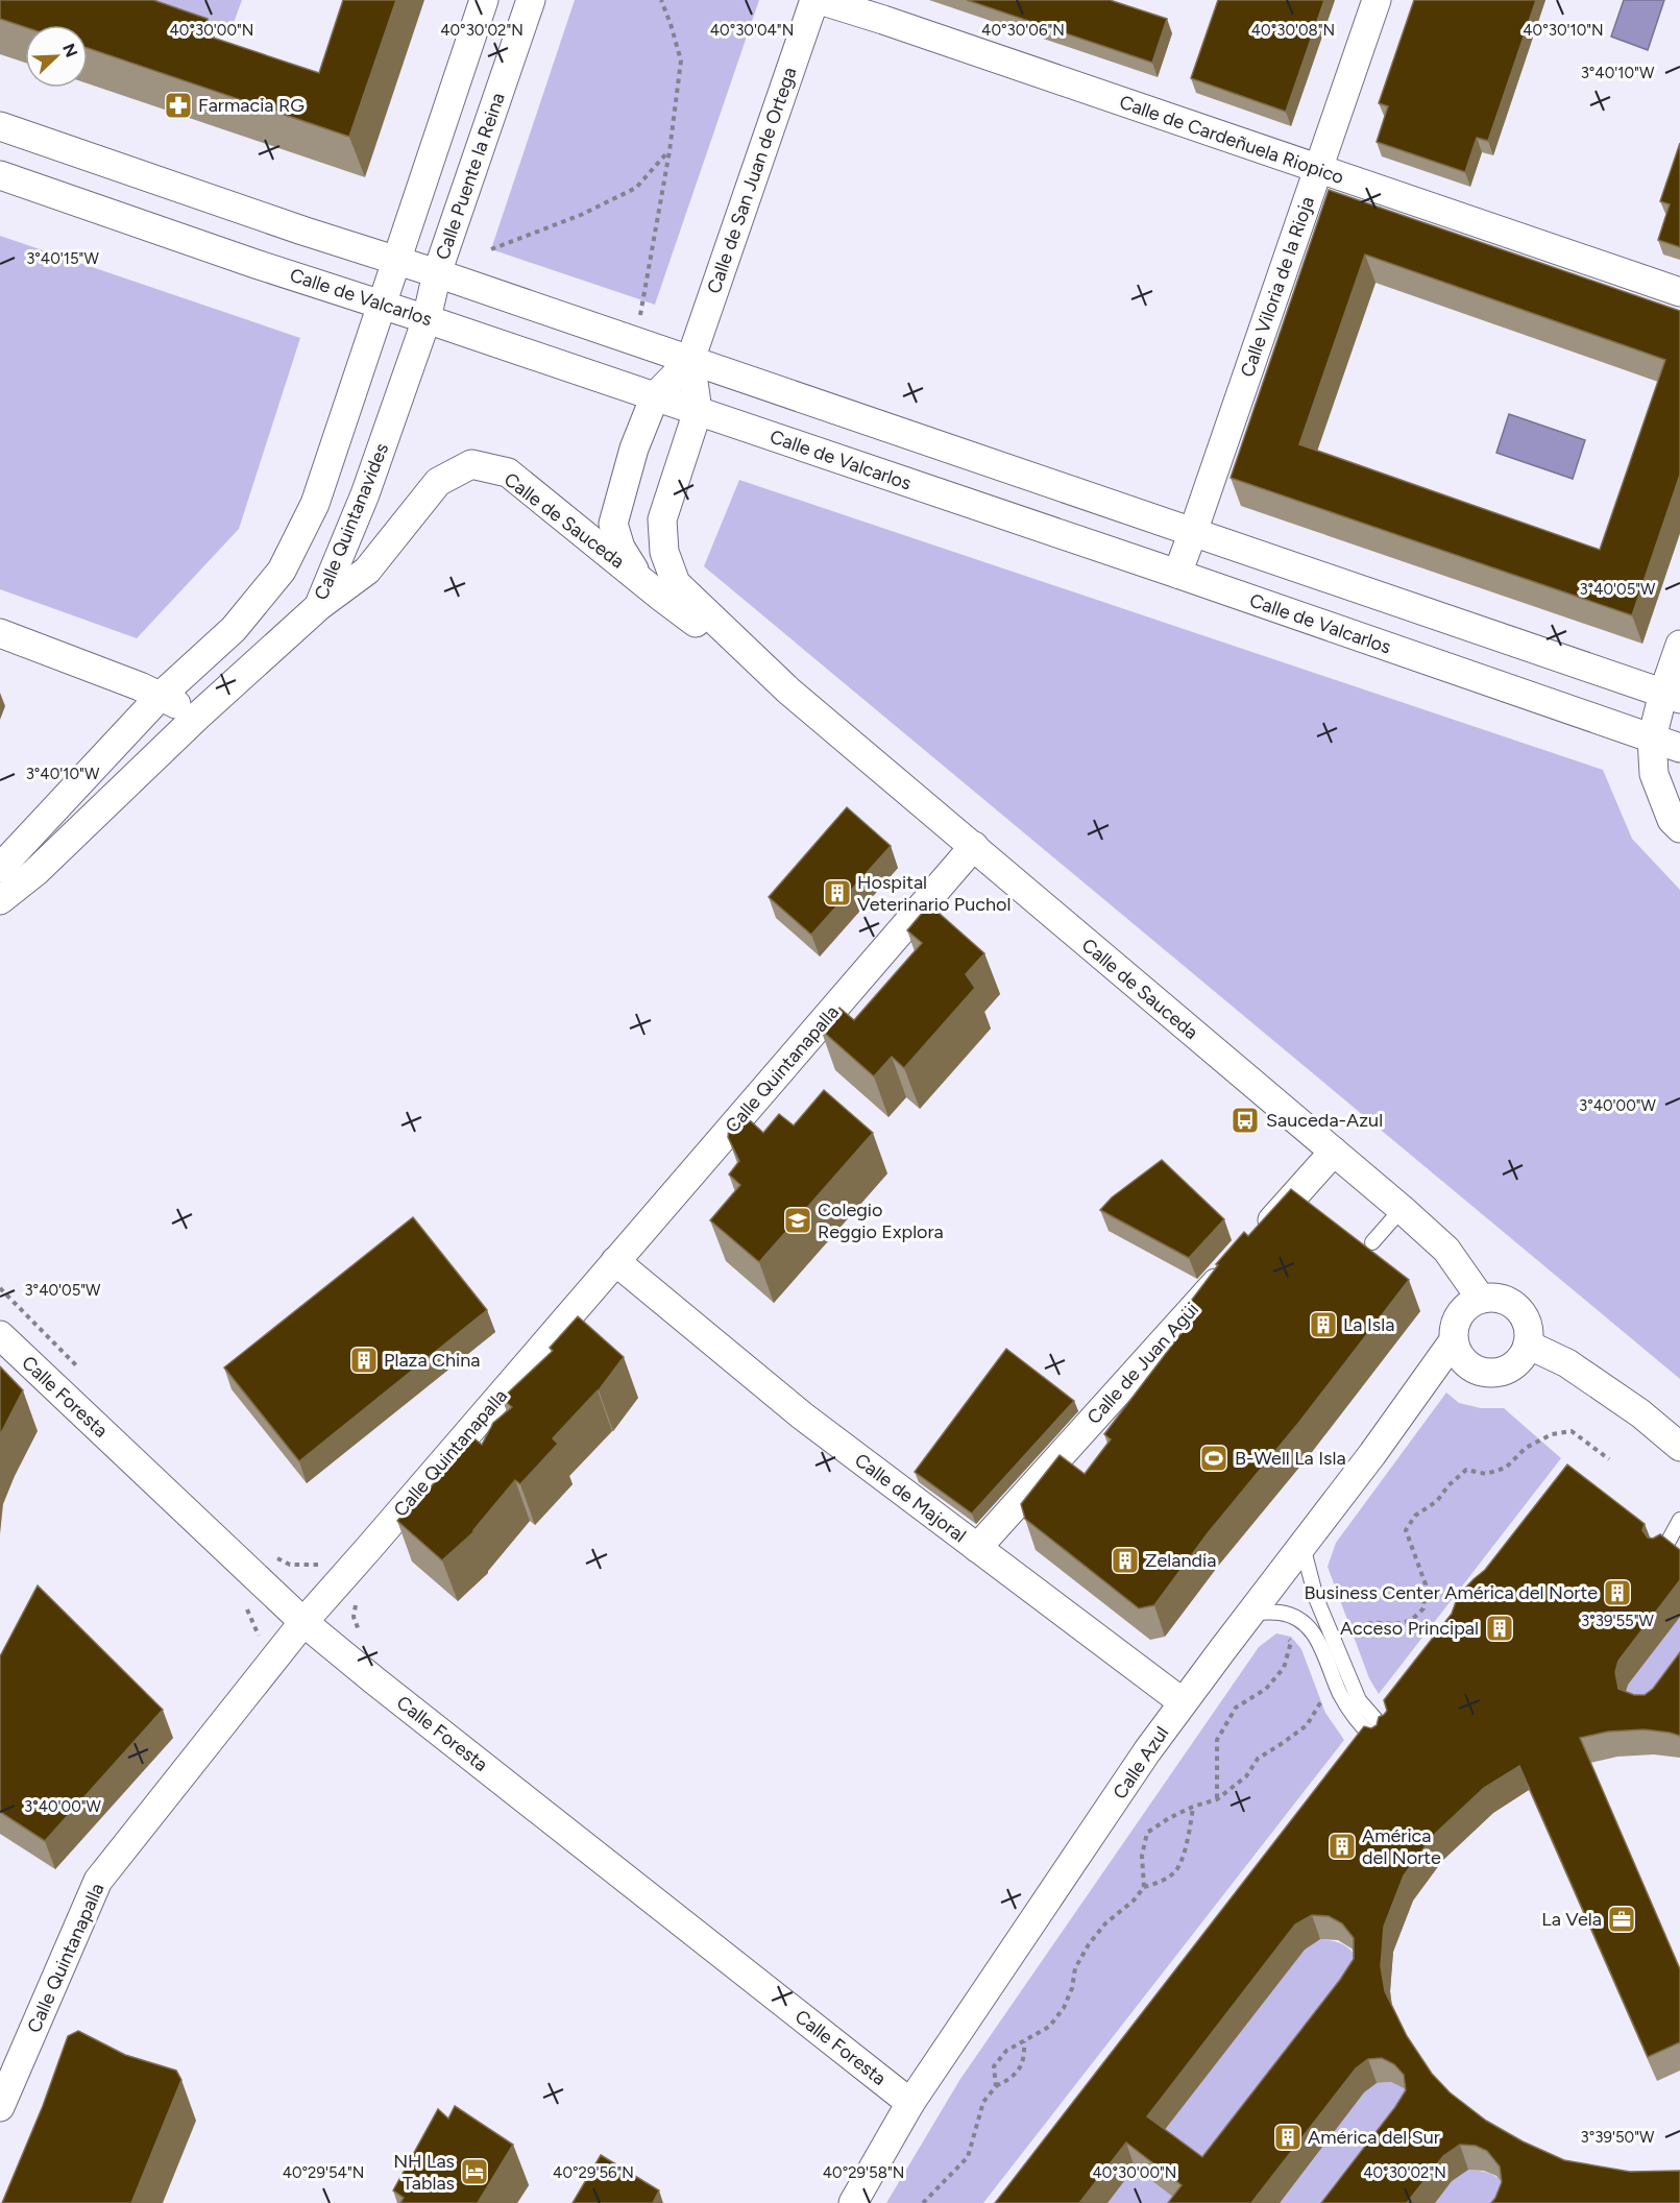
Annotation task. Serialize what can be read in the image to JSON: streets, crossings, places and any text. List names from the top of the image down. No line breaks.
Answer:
{"streets":{"street":["Calle de Cardeñuela Riopico","Calle Puente la Reina","Calle de San Juan de Ortega","Calle Viloria de la Rioja","Calle de Valcarlos","Calle de Sauceda","Calle Quintanavides","Calle Quintanapalla","Calle de Juan Agüi","Calle Foresta","Calle de Majoral","Calle Azul"]},"crossings":[["Calle de Cardeñuela Riopico","Calle de San Juan de Ortega"],["Calle de Cardeñuela Riopico","Calle Viloria de la Rioja"],["Calle Puente la Reina","Calle de Valcarlos"],["Calle Puente la Reina","Calle Quintanavides"],["Calle de San Juan de Ortega","Calle de Valcarlos"],["Calle de San Juan de Ortega","Calle de Sauceda"],["Calle Viloria de la Rioja","Calle de Valcarlos"],["Calle de Valcarlos","Calle de Sauceda"],["Calle de Valcarlos","Calle Quintanavides"],["Calle de Sauceda","Calle Quintanavides"],["Calle de Sauceda","Calle Quintanapalla"],["Calle de Sauceda","Calle de Juan Agüi"],["Calle de Sauceda","Calle Azul"],["Calle Quintanapalla","Calle Foresta"],["Calle Quintanapalla","Calle de Majoral"],["Calle de Juan Agüi","Calle de Majoral"],["Calle Foresta","Calle Azul"],["Calle de Majoral","Calle Azul"]],"places":{"pharmacy":["Farmacia RG"],"building":["Hospital Veterinario Puchol","La Isla","Plaza China","Zelandia","Business Center América del Norte","Acceso Principal","América del Norte","América del Sur"],"bus stop":["Sauceda-Azul"],"school or university":["Colegio Reggio Explora"],"sports":["B-Well La Isla"],"office":["La Vela"],"hotel":["NH Las Tablas"]},"north":"top right","coordinates":["40°30'00\"N","40°30'02\"N","40°30'04\"N","40°30'06\"N","40°30'08\"N","40°30'10\"N","3°40'10\"W","3°40'15\"W","3°40'05\"W","3°40'00\"W","3°39'55\"W","3°39'50\"W","40°29'54\"N","40°29'56\"N","40°29'58\"N"]}
